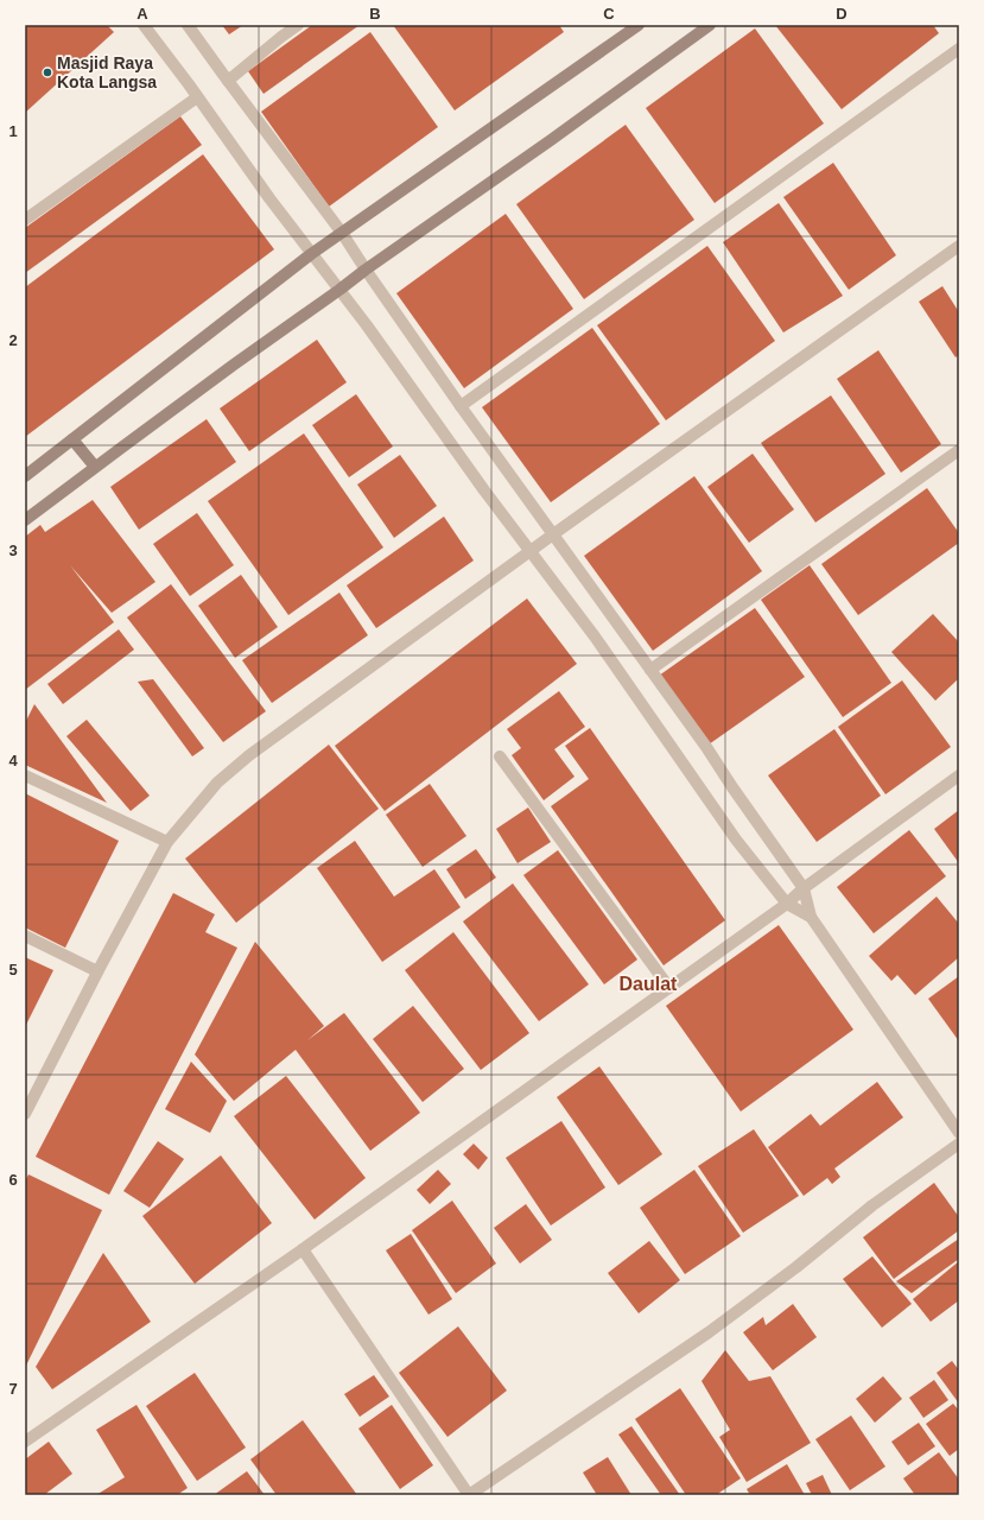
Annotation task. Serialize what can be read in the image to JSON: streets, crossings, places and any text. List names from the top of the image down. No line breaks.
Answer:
{"districts":["Daulat"],"places":["Masjid Raya Kota Langsa"],"grid":{"columns":["A","B","C","D"],"rows":["1","2","3","4","5","6","7"]}}
